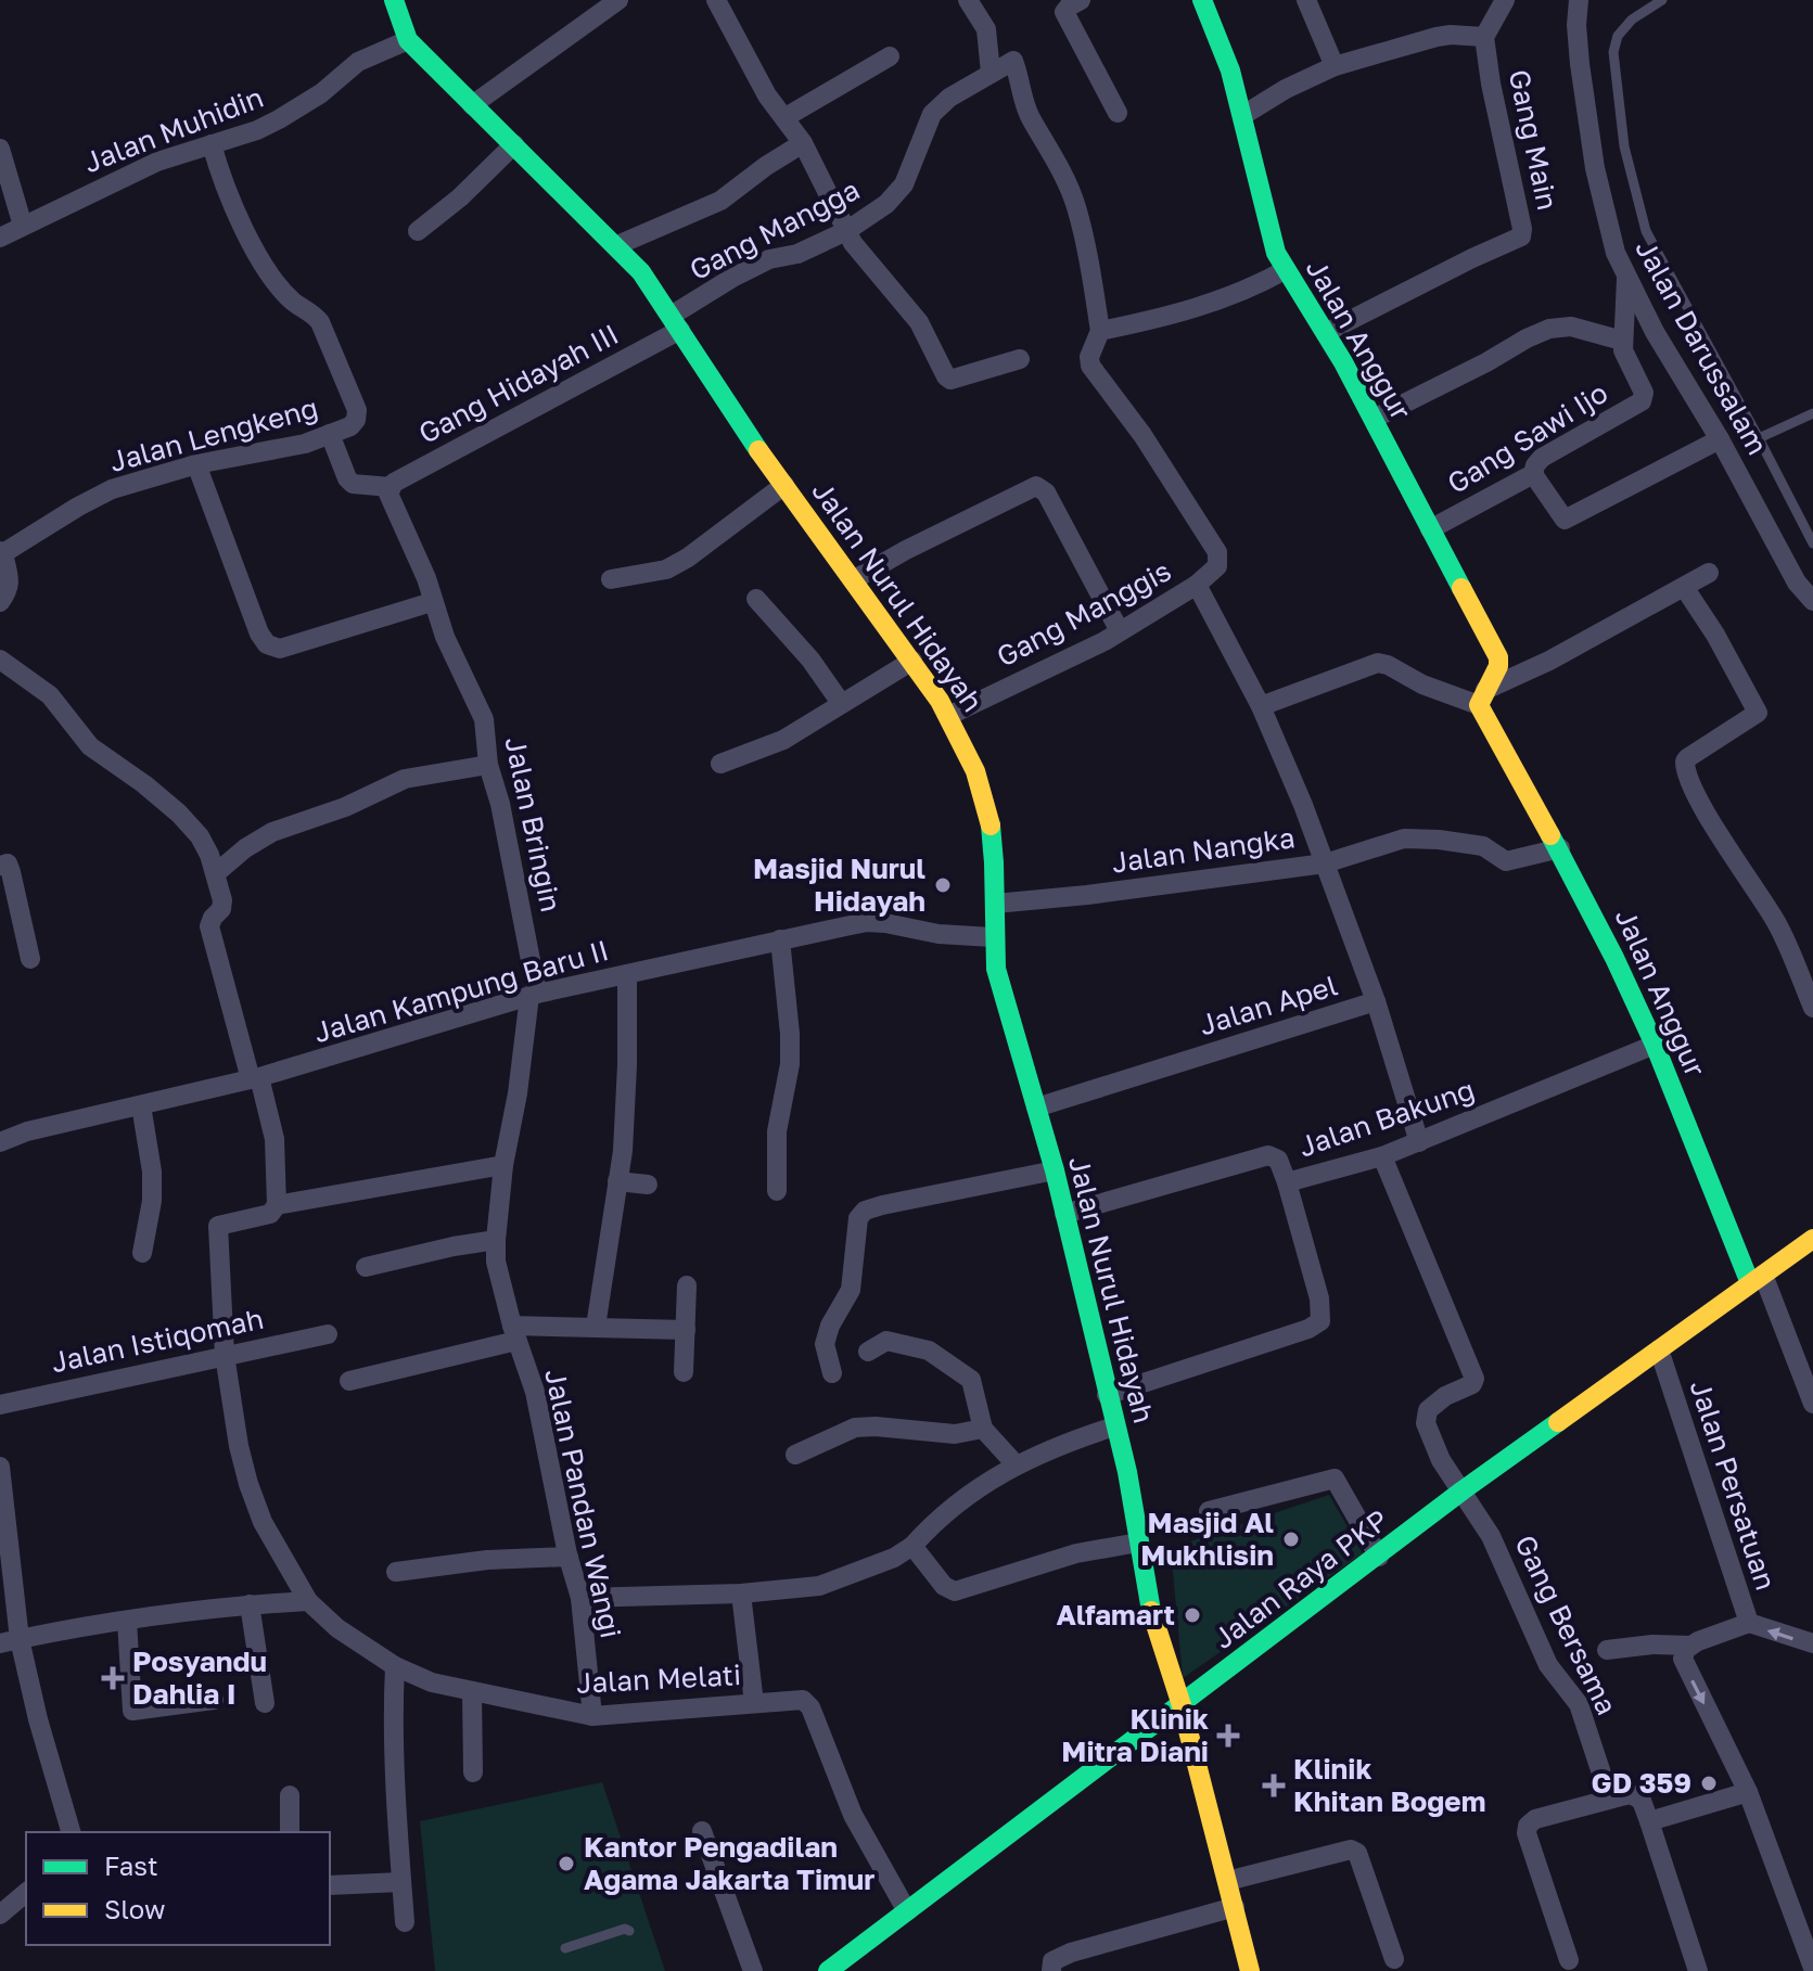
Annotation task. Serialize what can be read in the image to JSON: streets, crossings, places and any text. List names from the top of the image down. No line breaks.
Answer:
{"streets":{"street":["Jalan Muhidin","Gang Main","Gang Mangga","Jalan Anggur","Jalan Darussalam","Gang Hidayah III","Jalan Lengkeng","Gang Sawi Ijo","Jalan Nurul Hidayah","Gang Manggis","Jalan Bringin","Jalan Nangka","Jalan Kampung Baru II","Jalan Apel","Jalan Bakung","Jalan Istiqomah","Jalan Persatuan","Jalan Pandan Wangi","Jalan Raya PKP","Gang Bersama","Jalan Melati"]},"crossings":[["Jalan Muhidin","Jalan Lengkeng"],["Jalan Muhidin","Jalan Nurul Hidayah"],["Gang Main","Jalan Anggur"],["Gang Mangga","Gang Hidayah III"],["Gang Mangga","Jalan Nurul Hidayah"],["Jalan Anggur","Gang Sawi Ijo"],["Jalan Anggur","Jalan Bakung"],["Jalan Anggur","Jalan Raya PKP"],["Jalan Darussalam","Gang Sawi Ijo"],["Gang Hidayah III","Jalan Nurul Hidayah"],["Jalan Nurul Hidayah","Gang Manggis"],["Jalan Nurul Hidayah","Jalan Nangka"],["Jalan Nurul Hidayah","Jalan Kampung Baru II"],["Jalan Nurul Hidayah","Jalan Apel"],["Jalan Nurul Hidayah","Jalan Bakung"],["Jalan Nurul Hidayah","Jalan Raya PKP"],["Gang Manggis","Jalan Nangka"],["Jalan Bringin","Jalan Kampung Baru II"],["Jalan Bringin","Jalan Pandan Wangi"],["Jalan Nangka","Jalan Apel"],["Jalan Kampung Baru II","Jalan Pandan Wangi"],["Jalan Apel","Jalan Bakung"],["Jalan Bakung","Gang Bersama"],["Jalan Istiqomah","Jalan Melati"],["Jalan Persatuan","Jalan Raya PKP"],["Jalan Pandan Wangi","Jalan Melati"],["Jalan Raya PKP","Gang Bersama"],["Jalan Raya PKP","Jalan Melati"]],"places":{"other":["Masjid Nurul Hidayah","Masjid Al Mukhlisin","Alfamart","GD 359","Kantor Pengadilan Agama Jakarta Timur"],"health":["Posyandu Dahlia I","Klinik Mitra Diani","Klinik Khitan Bogem"]},"legend":["Fast","Slow"]}
